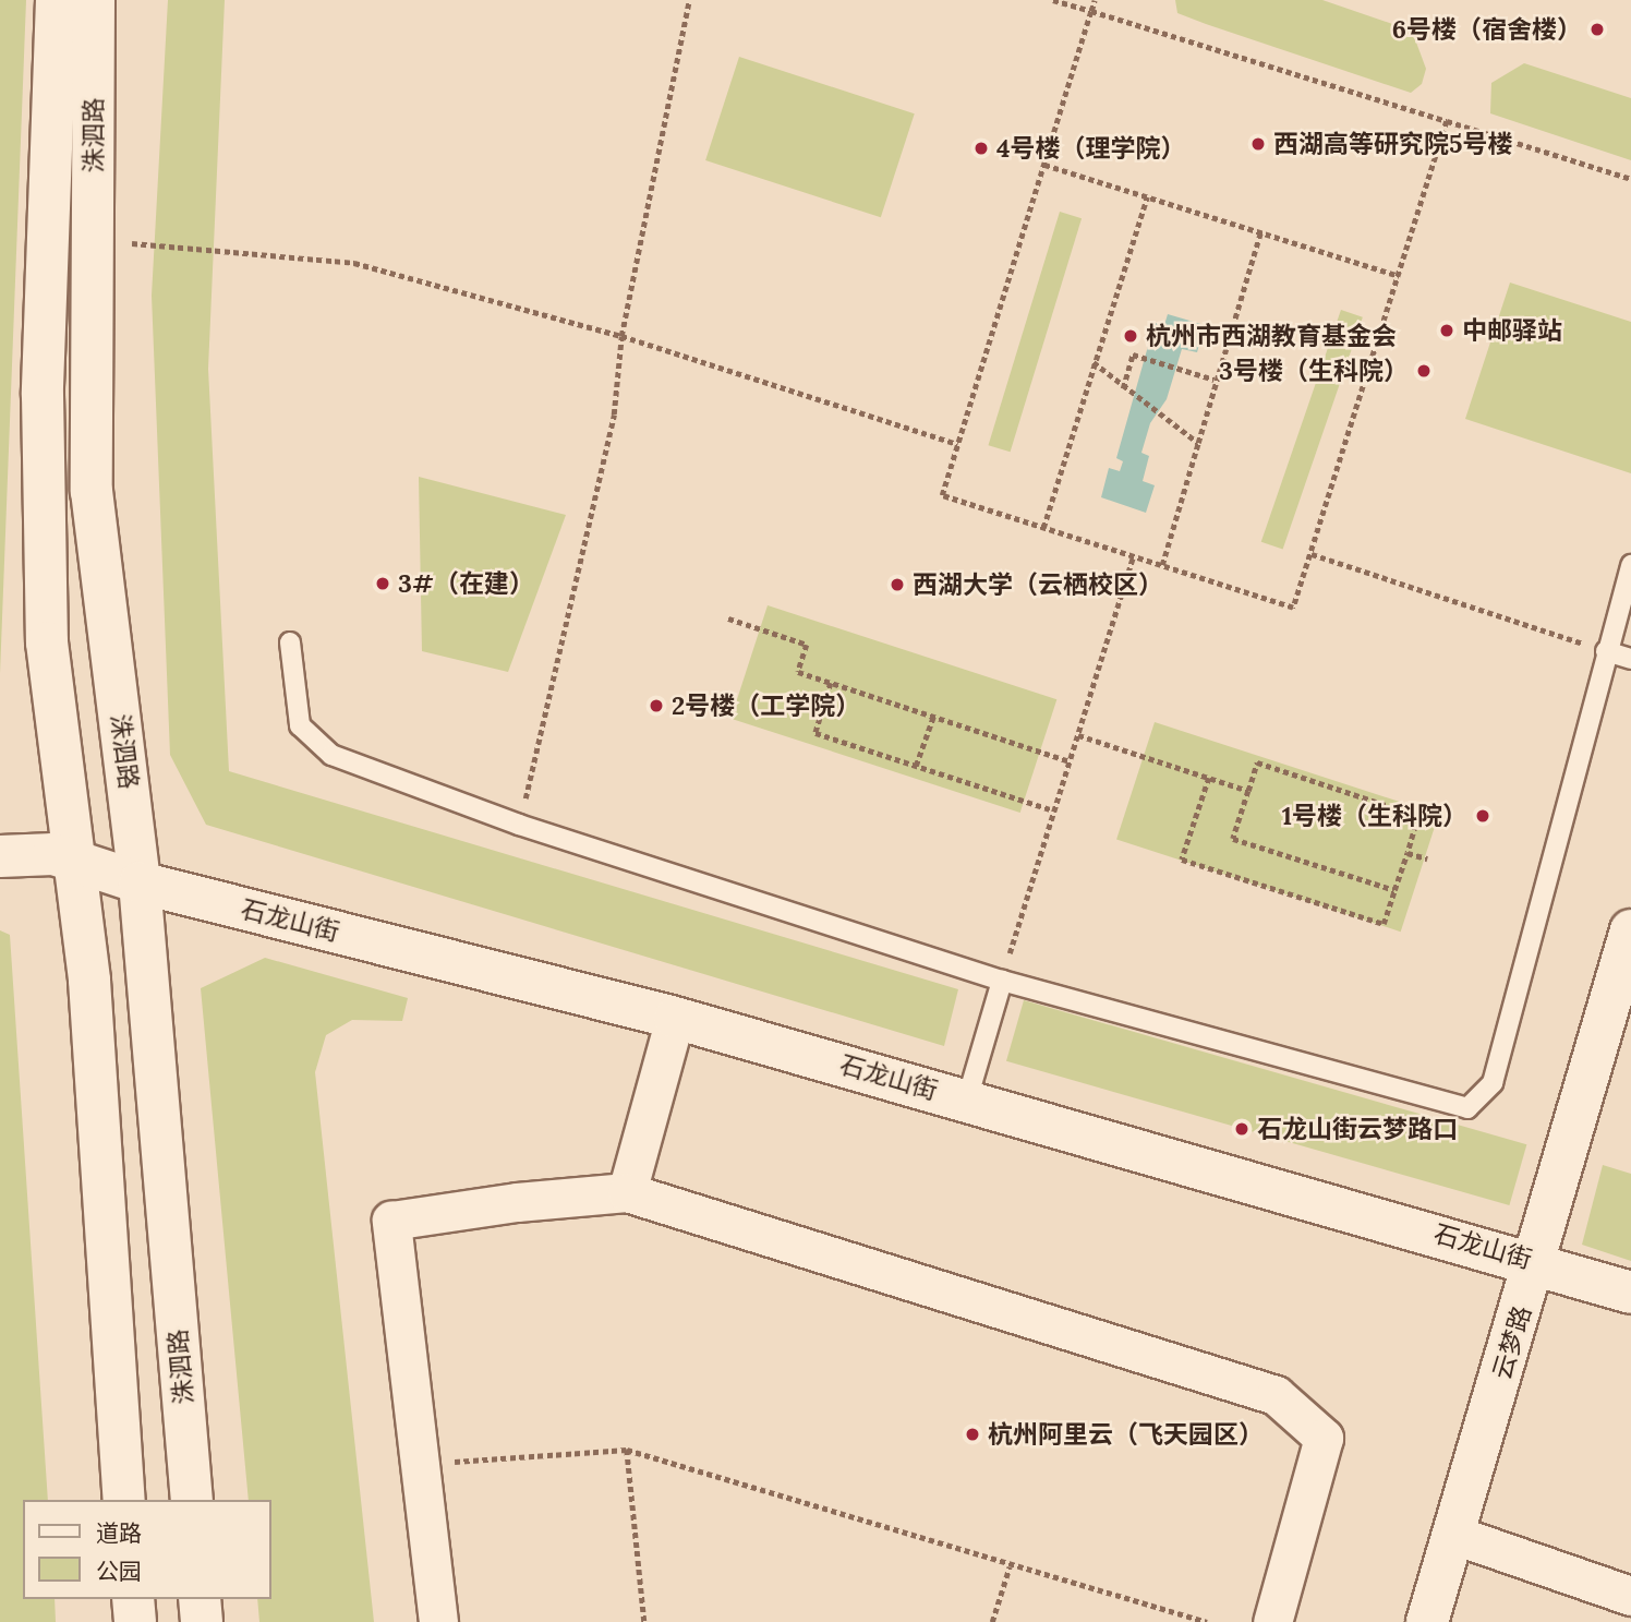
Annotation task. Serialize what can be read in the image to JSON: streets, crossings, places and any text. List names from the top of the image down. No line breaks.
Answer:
{"streets":{"main road":["洙泗路","石龙山街","云梦路"]},"crossings":[["洙泗路","石龙山街"],["石龙山街","云梦路"]],"places":["6号楼（宿舍楼）","西湖高等研究院5号楼","4号楼（理学院）","中邮驿站","杭州市西湖教育基金会","3号楼（生科院）","3#（在建）","西湖大学（云栖校区）","2号楼（工学院）","1号楼（生科院）","石龙山街云梦路口","杭州阿里云（飞天园区）"],"legend":["道路","公园"]}
